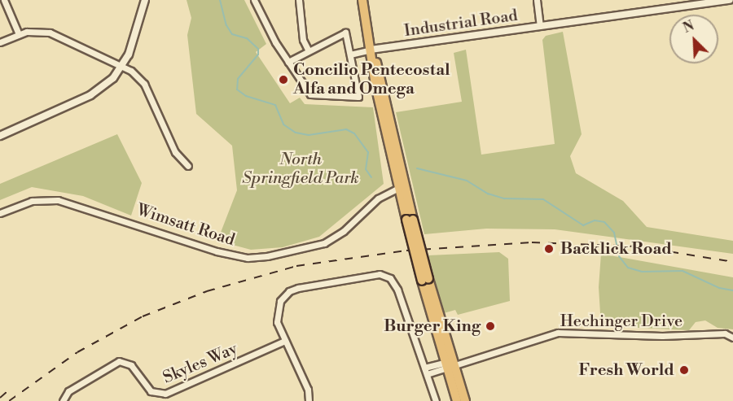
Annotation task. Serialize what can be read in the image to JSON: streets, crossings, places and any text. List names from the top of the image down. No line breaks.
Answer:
{"streets":{"street":["Industrial Road","Wimsatt Road","Hechinger Drive","Skyles Way"]},"parks":["North Springfield Park"],"places":["Concilio Pentecostal Alfa and Omega","Backlick Road","Burger King","Fresh World"],"north":"top left"}
